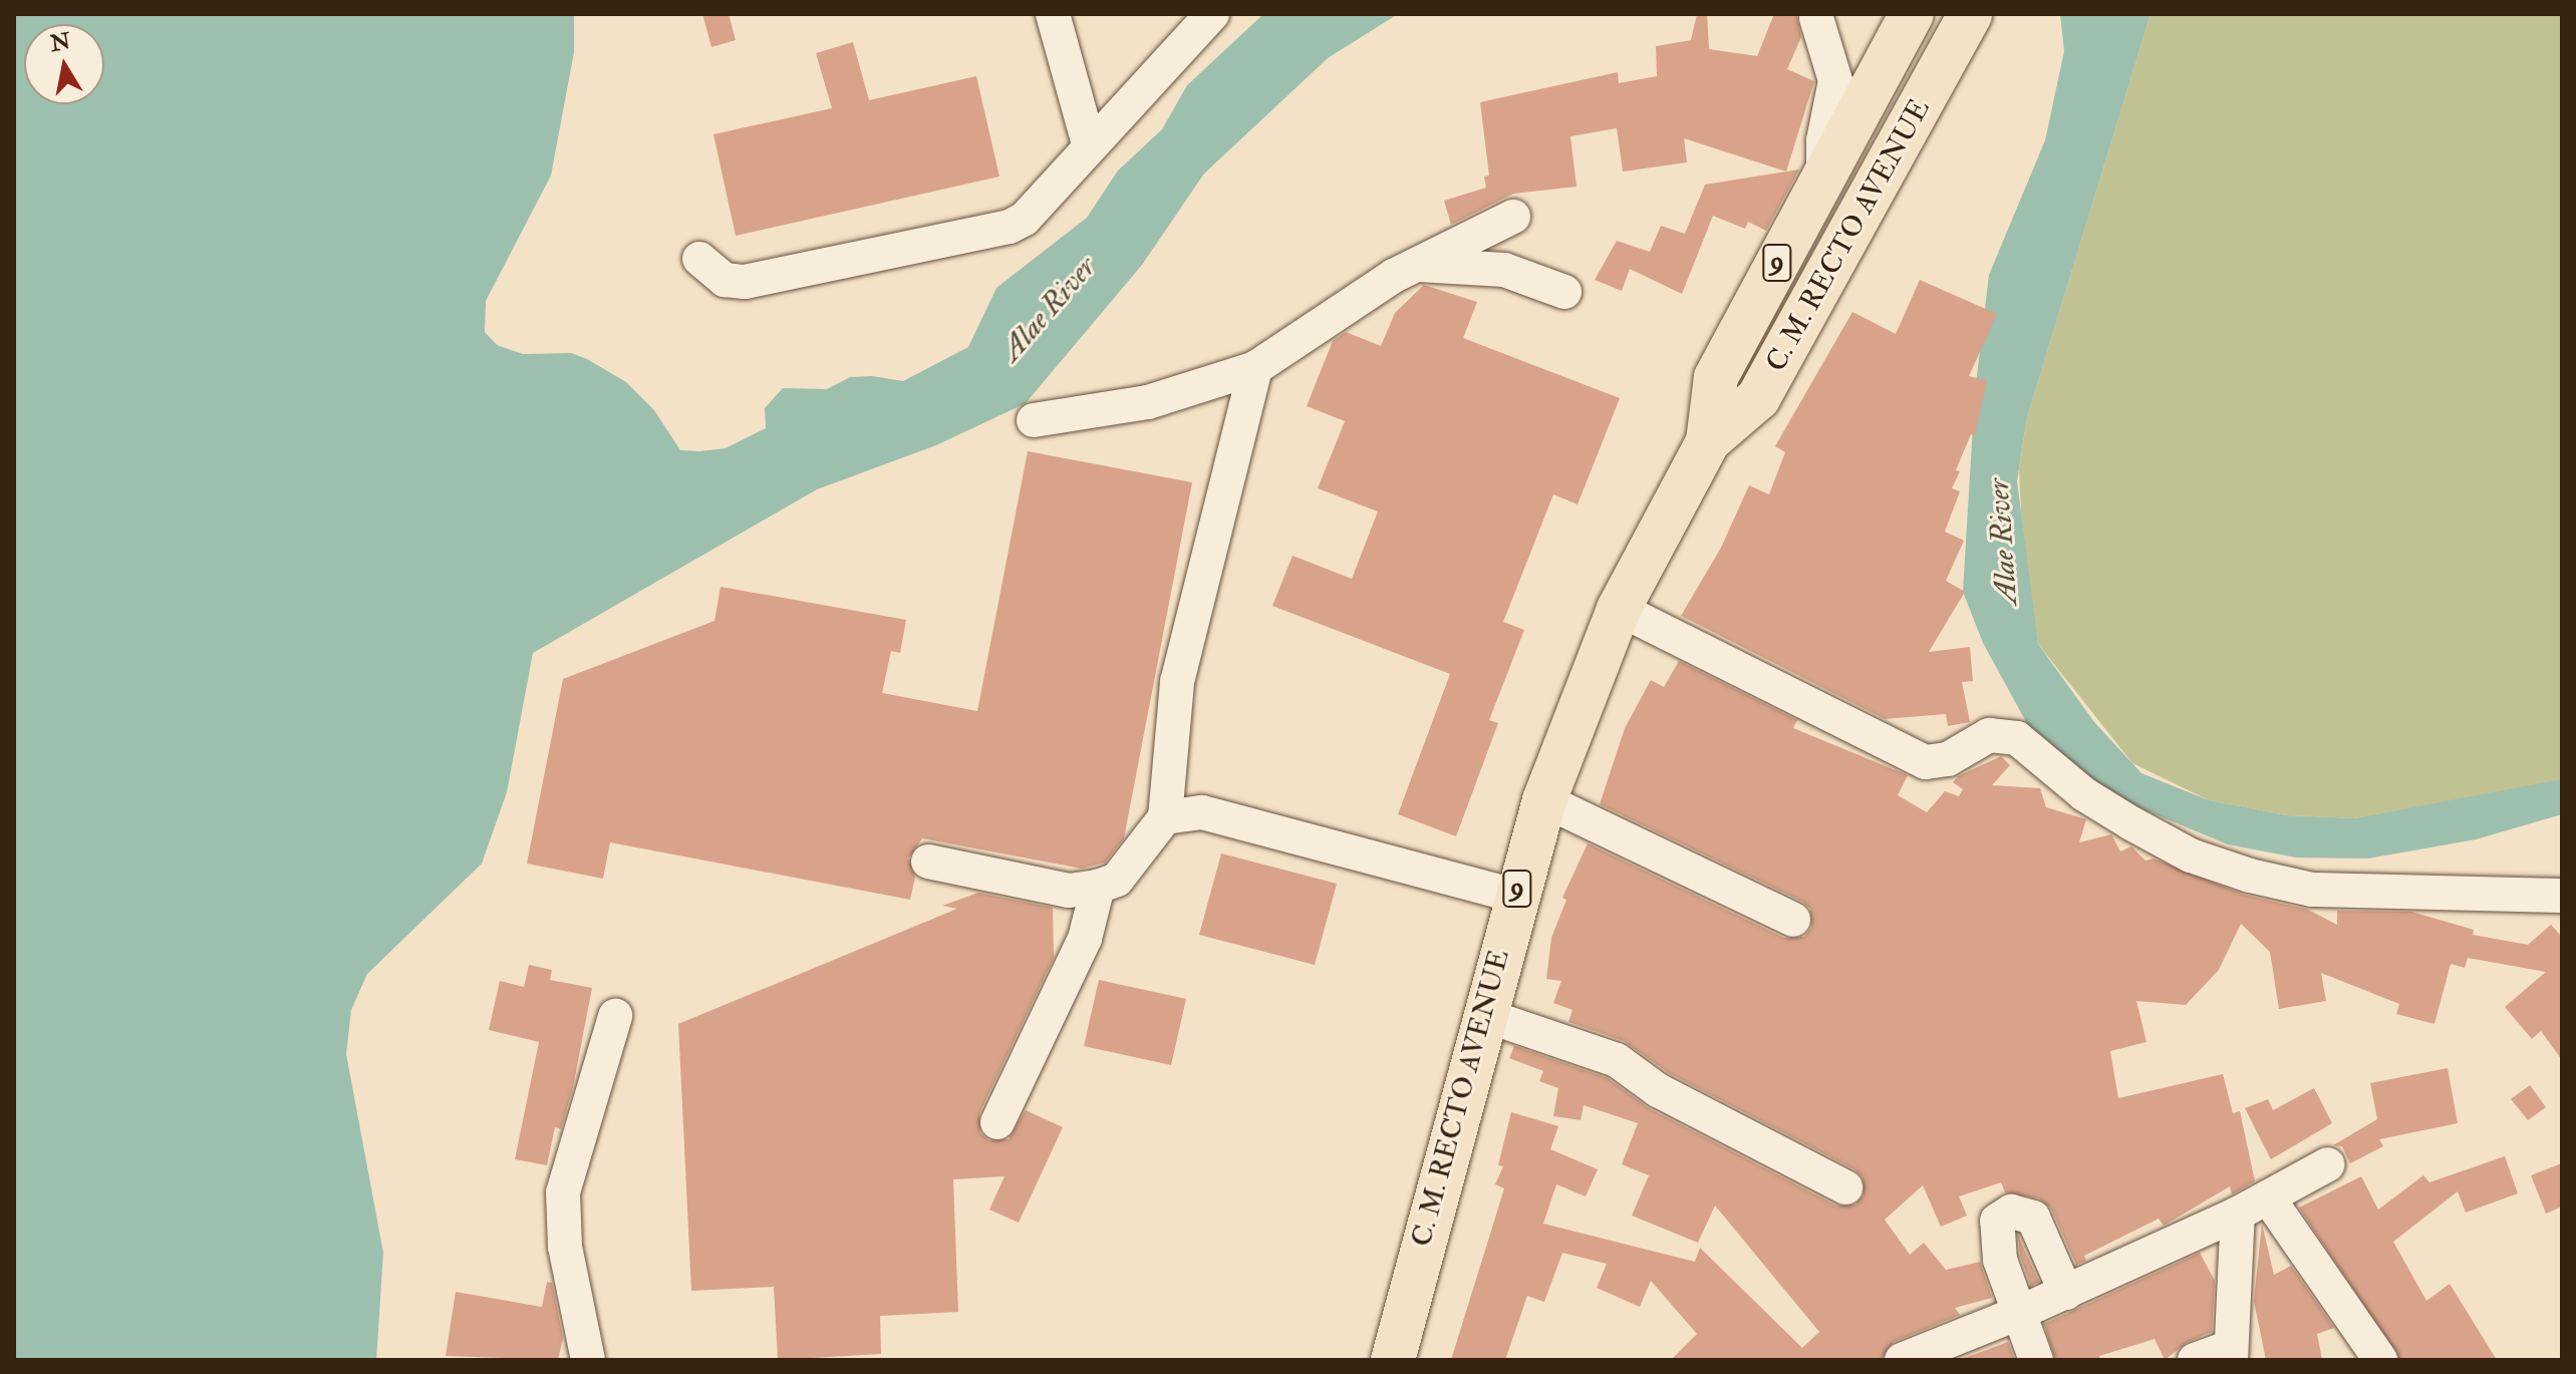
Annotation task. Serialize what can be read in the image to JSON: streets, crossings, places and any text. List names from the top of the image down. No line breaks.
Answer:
{"streets":{"highway":["C. M. RECTO AVENUE","9"]},"water":["Alae River"],"north":"top"}
